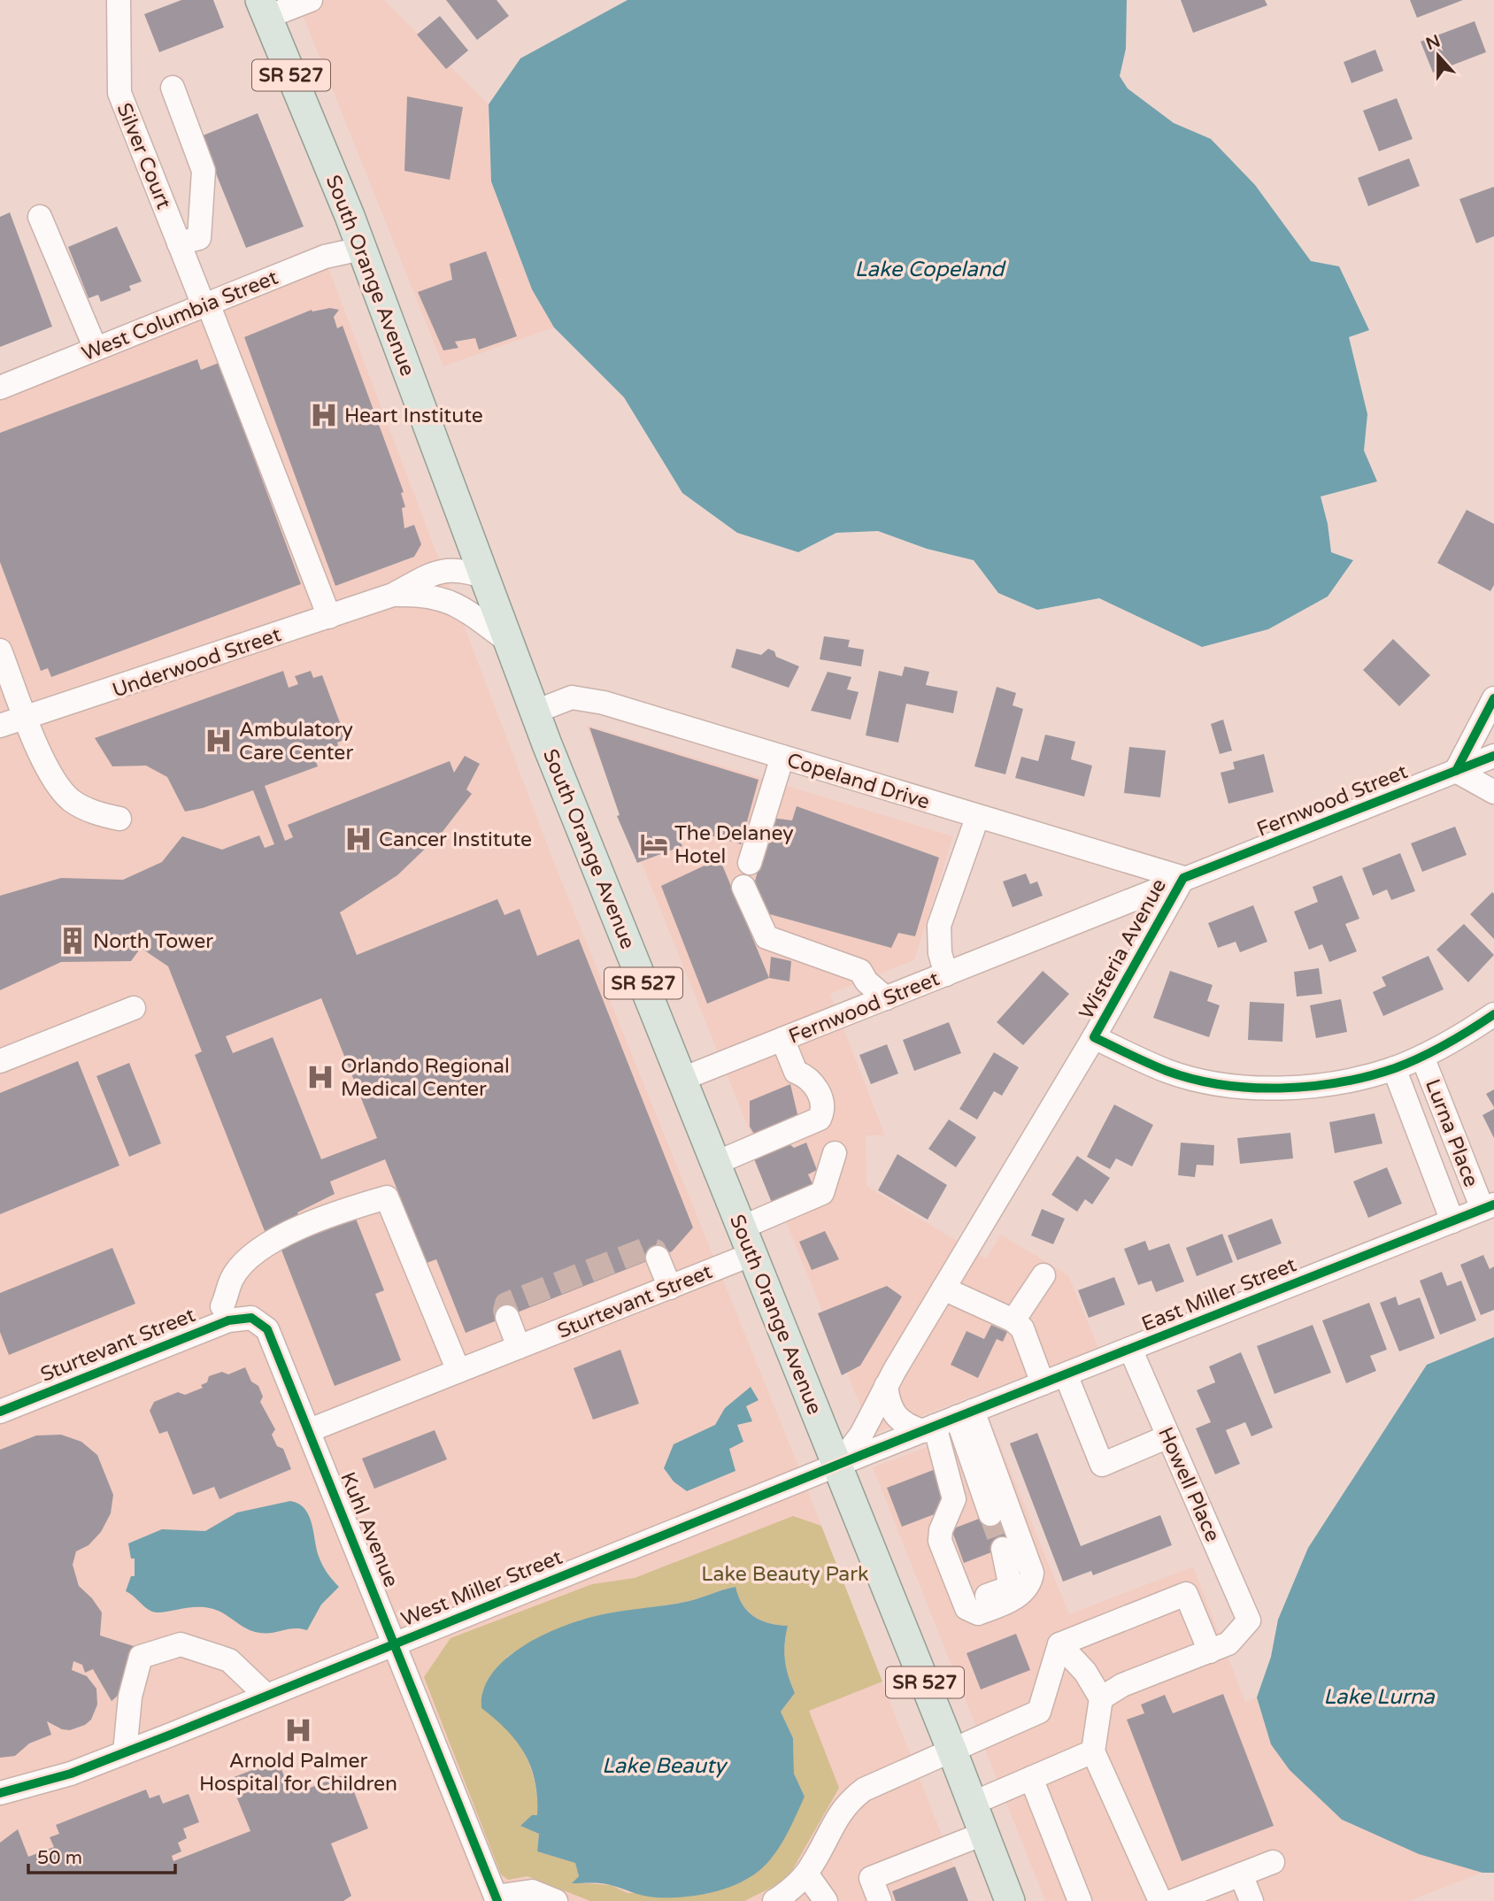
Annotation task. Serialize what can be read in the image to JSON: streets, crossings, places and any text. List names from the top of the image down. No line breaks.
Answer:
{"streets":{"main road":["SR 527","South Orange Avenue"],"street":["Silver Court","West Columbia Street","Underwood Street","Copeland Drive","Fernwood Street","Wisteria Avenue","Lurna Place","East Miller Street","Sturtevant Street","Howell Place","Kuhl Avenue","West Miller Street"]},"crossings":[["Silver Court","West Columbia Street"],["Silver Court","Underwood Street"],["South Orange Avenue","West Columbia Street"],["South Orange Avenue","Underwood Street"],["South Orange Avenue","Copeland Drive"],["South Orange Avenue","Fernwood Street"],["South Orange Avenue","Wisteria Avenue"],["South Orange Avenue","Sturtevant Street"],["South Orange Avenue","West Miller Street"],["Copeland Drive","Fernwood Street"],["Copeland Drive","Wisteria Avenue"],["Fernwood Street","Wisteria Avenue"],["Wisteria Avenue","West Miller Street"],["Lurna Place","East Miller Street"],["East Miller Street","Howell Place"],["Sturtevant Street","Kuhl Avenue"],["Kuhl Avenue","West Miller Street"]],"water":["Lake Copeland","Lake Lurna","Lake Beauty"],"parks":["Lake Beauty Park"],"places":{"hospital":["Heart Institute","Ambulatory Care Center","Cancer Institute","Orlando Regional Medical Center","Arnold Palmer Hospital for Children"],"hotel":["The Delaney Hotel"],"building":["North Tower"]},"scale_bar":"50 m","north":"top"}
